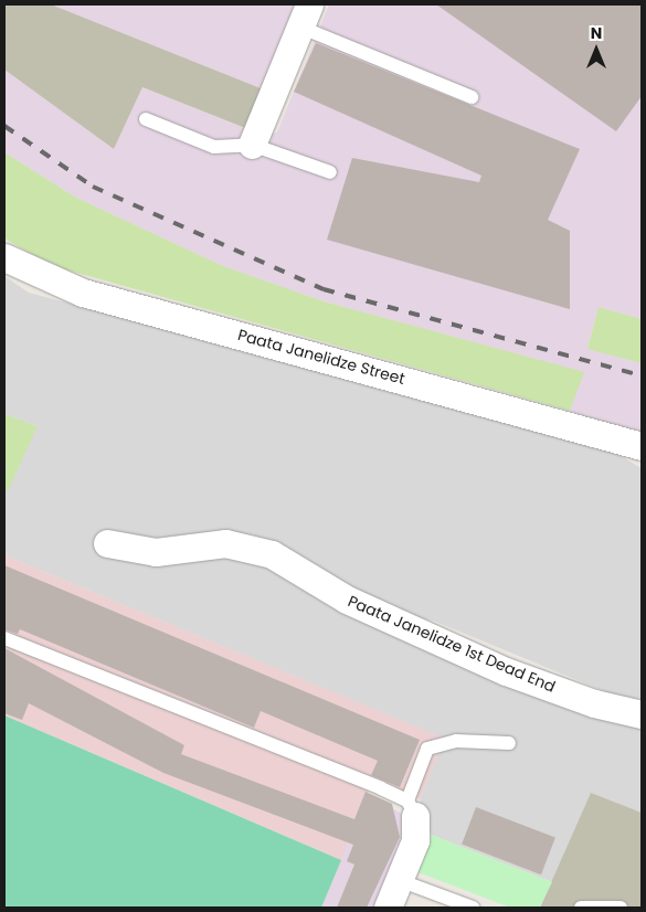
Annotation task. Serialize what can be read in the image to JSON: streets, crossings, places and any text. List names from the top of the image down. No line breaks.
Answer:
{"streets":{"street":["Paata Janelidze Street","Paata Janelidze 1st Dead End"]},"north":"top"}
